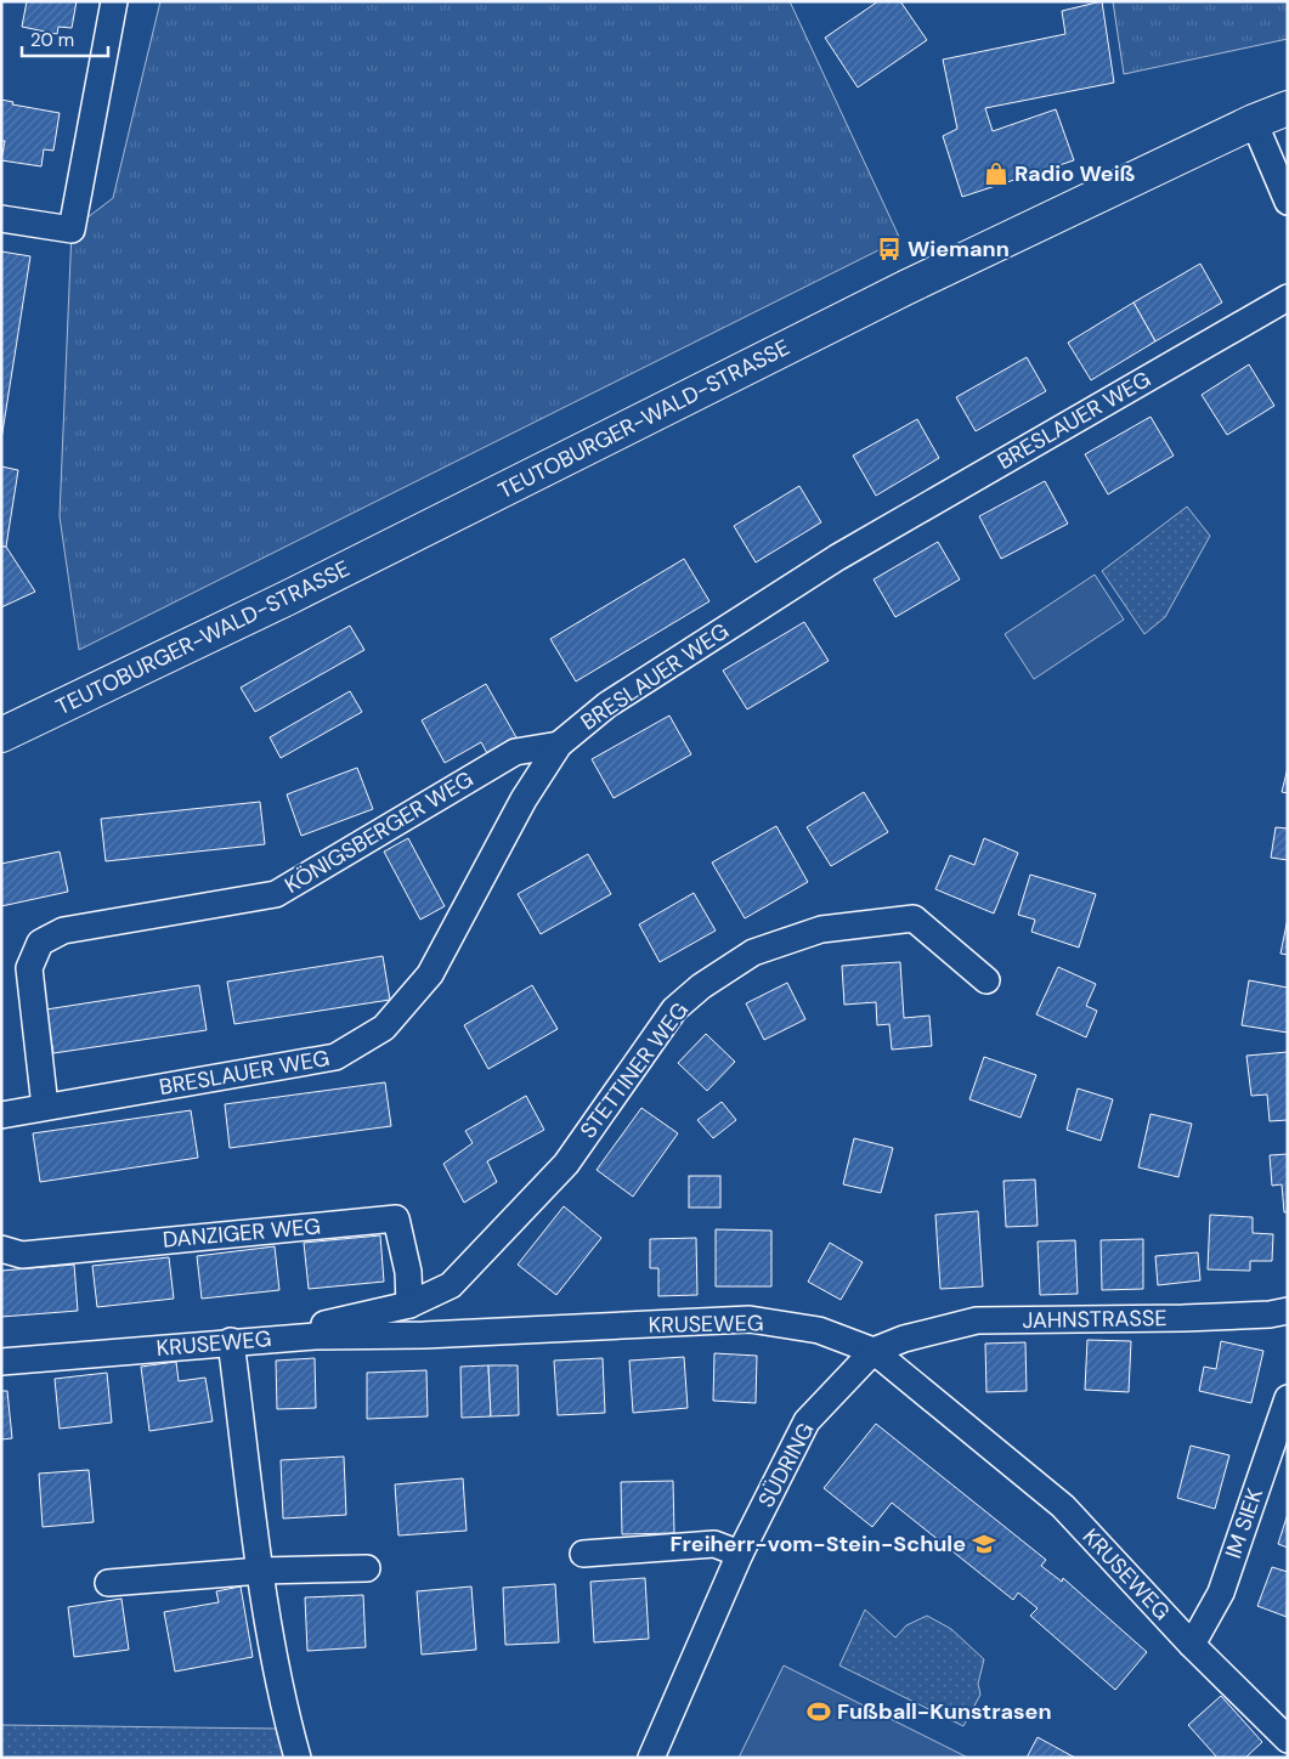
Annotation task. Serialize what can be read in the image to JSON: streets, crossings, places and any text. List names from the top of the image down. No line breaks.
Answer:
{"streets":{"main road":["TEUTOBURGER-WALD-STRASSE"],"street":["BRESLAUER WEG","KÖNIGSBERGER WEG","STETTINER WEG","DANZIGER WEG","JAHNSTRASSE","KRUSEWEG","SÜDRING","IM SIEK"]},"crossings":[["BRESLAUER WEG","KÖNIGSBERGER WEG"],["STETTINER WEG","DANZIGER WEG"],["JAHNSTRASSE","SÜDRING"],["KRUSEWEG","SÜDRING"],["KRUSEWEG","IM SIEK"]],"places":{"shop":["Radio Weiß"],"bus stop":["Wiemann"],"school or university":["Freiherr-vom-Stein-Schule"],"sports":["Fußball-Kunstrasen"]},"scale_bar":"20 m"}
